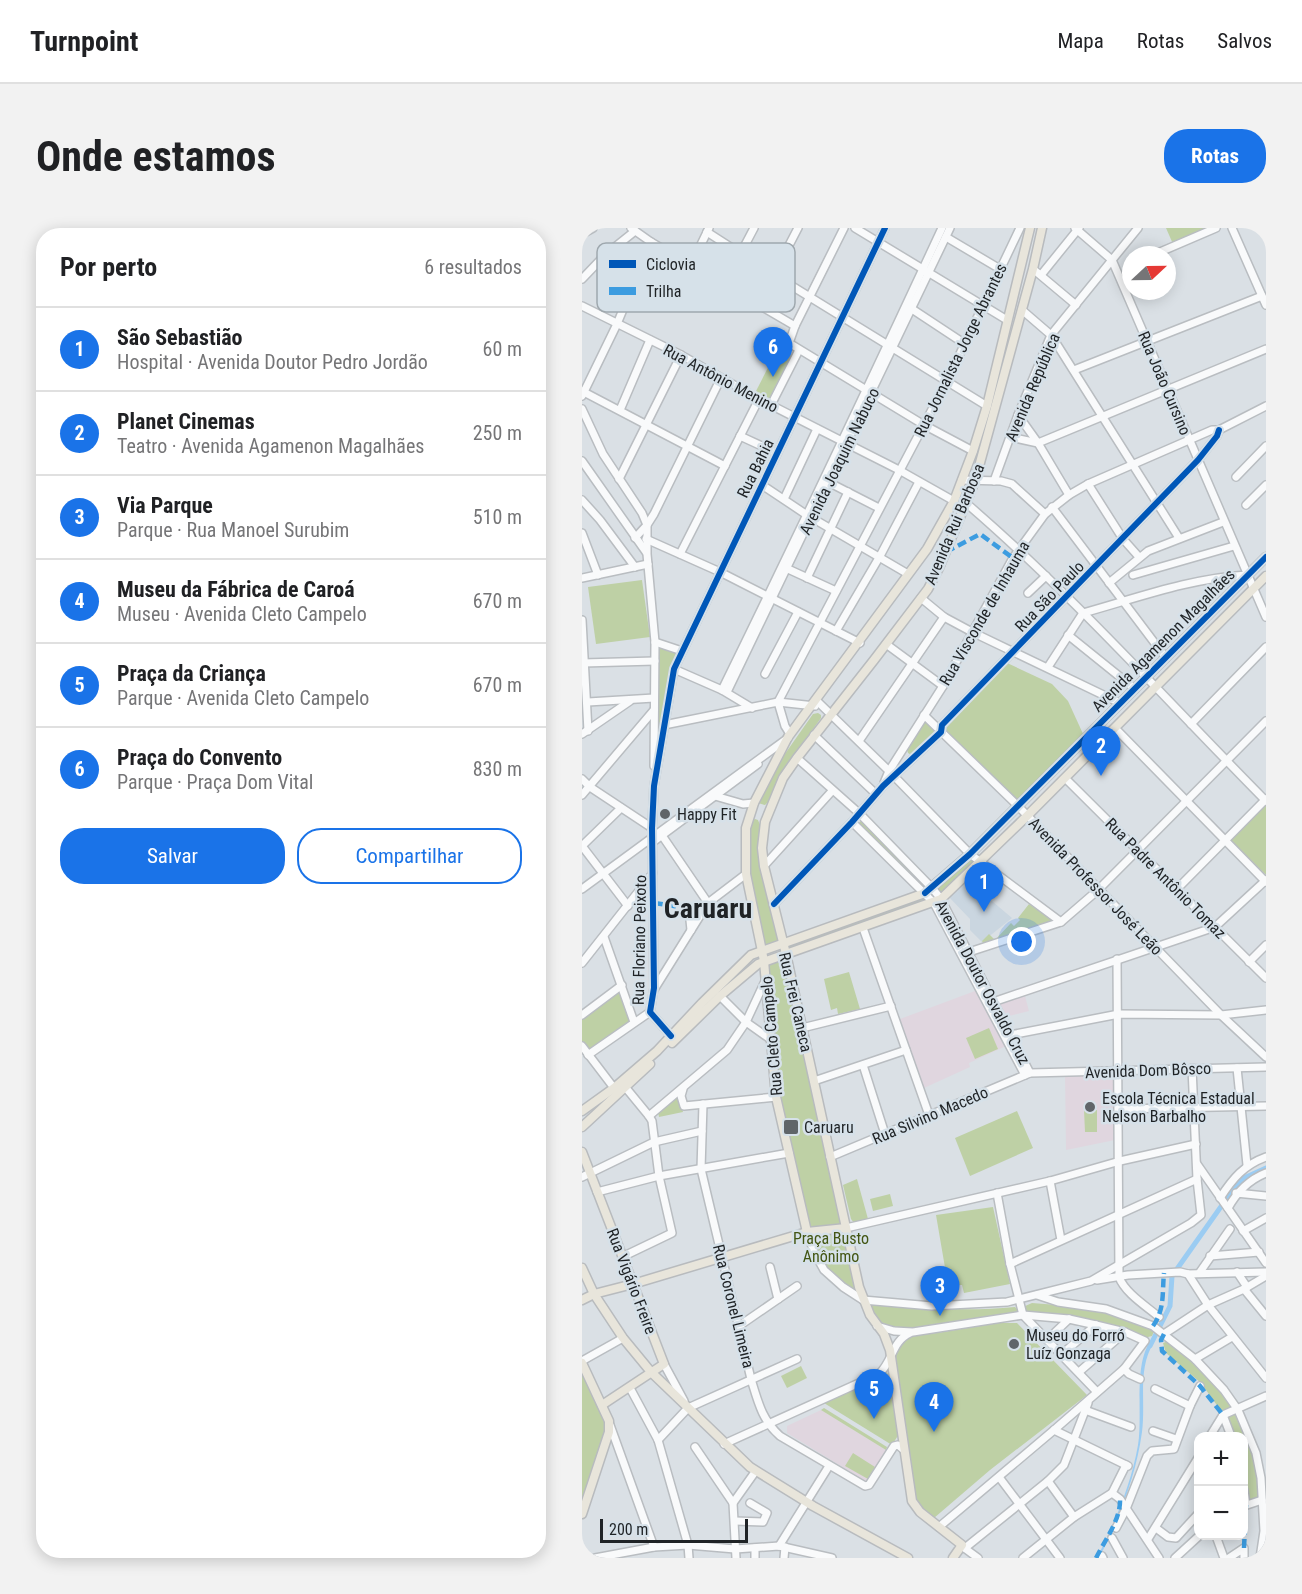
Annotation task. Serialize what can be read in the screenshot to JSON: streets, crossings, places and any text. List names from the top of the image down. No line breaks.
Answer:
{"streets":{"main road":["Avenida Rui Barbosa","Avenida Agamenon Magalhães","Rua Frei Caneca","Rua Cleto Campelo","Rua Vigário Freire"],"street":["Rua Jornalista Jorge Abrantes","Rua Antônio Menino","Rua João Cursino","Avenida República","Avenida Joaquim Nabuco","Rua Bahia","Rua São Paulo","Rua Visconde de Inhauma","Rua Padre Antônio Tomaz","Avenida Professor José Leão","Rua Floriano Peixoto","Avenida Doutor Osvaldo Cruz","Avenida Dom Bôsco","Rua Silvino Macedo","Rua Coronel Limeira"]},"crossings":[["Rua Jornalista Jorge Abrantes","Rua Antônio Menino"],["Rua Antônio Menino","Avenida Joaquim Nabuco"],["Rua Antônio Menino","Rua Bahia"],["Rua Antônio Menino","Avenida Rui Barbosa"],["Rua João Cursino","Avenida República"],["Rua João Cursino","Rua São Paulo"],["Rua João Cursino","Rua Visconde de Inhauma"],["Rua João Cursino","Avenida Agamenon Magalhães"],["Rua Bahia","Rua Floriano Peixoto"],["Avenida Rui Barbosa","Avenida Doutor Osvaldo Cruz"],["Avenida Rui Barbosa","Rua Frei Caneca"],["Avenida Rui Barbosa","Rua Cleto Campelo"],["Rua São Paulo","Rua Visconde de Inhauma"],["Rua São Paulo","Avenida Professor José Leão"],["Rua Visconde de Inhauma","Avenida Professor José Leão"],["Avenida Agamenon Magalhães","Rua Padre Antônio Tomaz"],["Avenida Agamenon Magalhães","Avenida Professor José Leão"],["Avenida Agamenon Magalhães","Avenida Doutor Osvaldo Cruz"],["Avenida Doutor Osvaldo Cruz","Avenida Dom Bôsco"],["Avenida Doutor Osvaldo Cruz","Rua Silvino Macedo"],["Rua Frei Caneca","Rua Cleto Campelo"],["Rua Frei Caneca","Rua Silvino Macedo"],["Rua Frei Caneca","Rua Coronel Limeira"],["Avenida Dom Bôsco","Rua Silvino Macedo"]],"districts":["Caruaru"],"parks":["Praça Busto Anônimo"],"places":{"other":["Happy Fit","Escola Técnica Estadual Nelson Barbalho","Museu do Forró Luíz Gonzaga"],"transit":["Caruaru"]},"legend":["Ciclovia","Trilha"],"scale_bar":"200 m","north":"right","page":{"header":"Turnpoint","nav":["Mapa","Rotas","Salvos"],"buttons":["Rotas",["Salvar","Compartilhar"]],"title":"Onde estamos","heading":["Por perto","6 resultados"],"list":[{"mark":"1","name":"São Sebastião","note":"Hospital · Avenida Doutor Pedro Jordão","value":"60 m"},{"mark":"2","name":"Planet Cinemas","note":"Teatro · Avenida Agamenon Magalhães","value":"250 m"},{"mark":"3","name":"Via Parque","note":"Parque · Rua Manoel Surubim","value":"510 m"},{"mark":"4","name":"Museu da Fábrica de Caroá","note":"Museu · Avenida Cleto Campelo","value":"670 m"},{"mark":"5","name":"Praça da Criança","note":"Parque · Avenida Cleto Campelo","value":"670 m"},{"mark":"6","name":"Praça do Convento","note":"Parque · Praça Dom Vital","value":"830 m"}],"pins":["6","2","1","3","5","4"],"map_buttons":["+","−"],"scale":"200 m"}}
